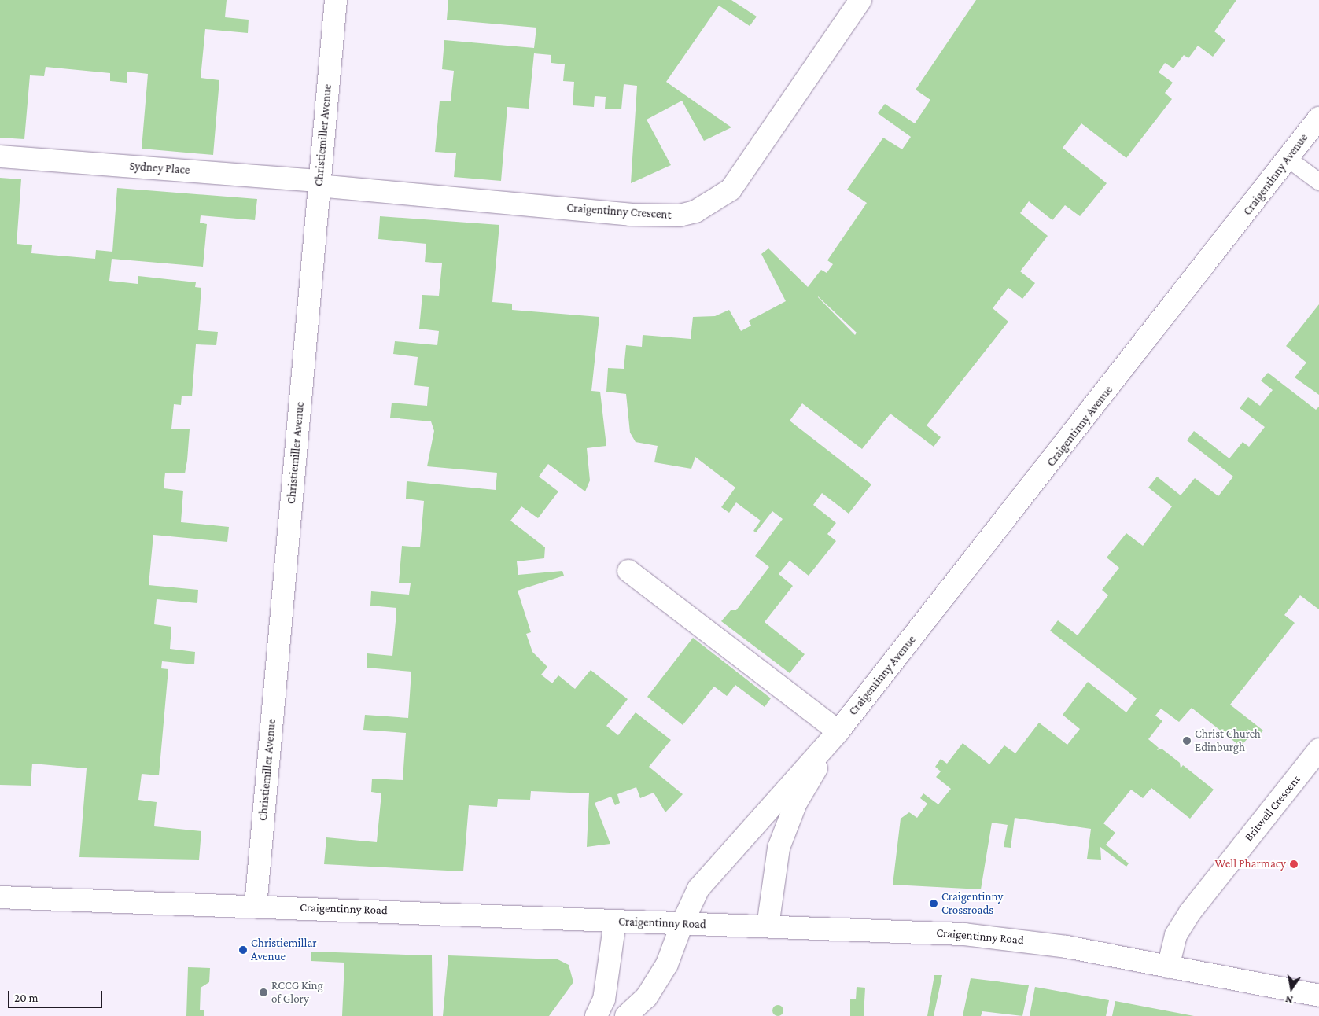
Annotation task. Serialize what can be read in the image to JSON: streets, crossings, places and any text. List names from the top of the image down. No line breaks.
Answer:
{"streets":{"street":["Christiemiller Avenue","Sydney Place","Craigentinny Avenue","Craigentinny Crescent","Britwell Crescent","Craigentinny Road"]},"crossings":[["Christiemiller Avenue","Sydney Place"],["Christiemiller Avenue","Craigentinny Crescent"],["Christiemiller Avenue","Craigentinny Road"],["Sydney Place","Craigentinny Crescent"],["Craigentinny Avenue","Craigentinny Road"],["Britwell Crescent","Craigentinny Road"]],"places":["Christ Church Edinburgh","Well Pharmacy","Craigentinny Crossroads","Christiemillar Avenue","RCCG King of Glory"],"scale_bar":"20 m","north":"bottom"}
